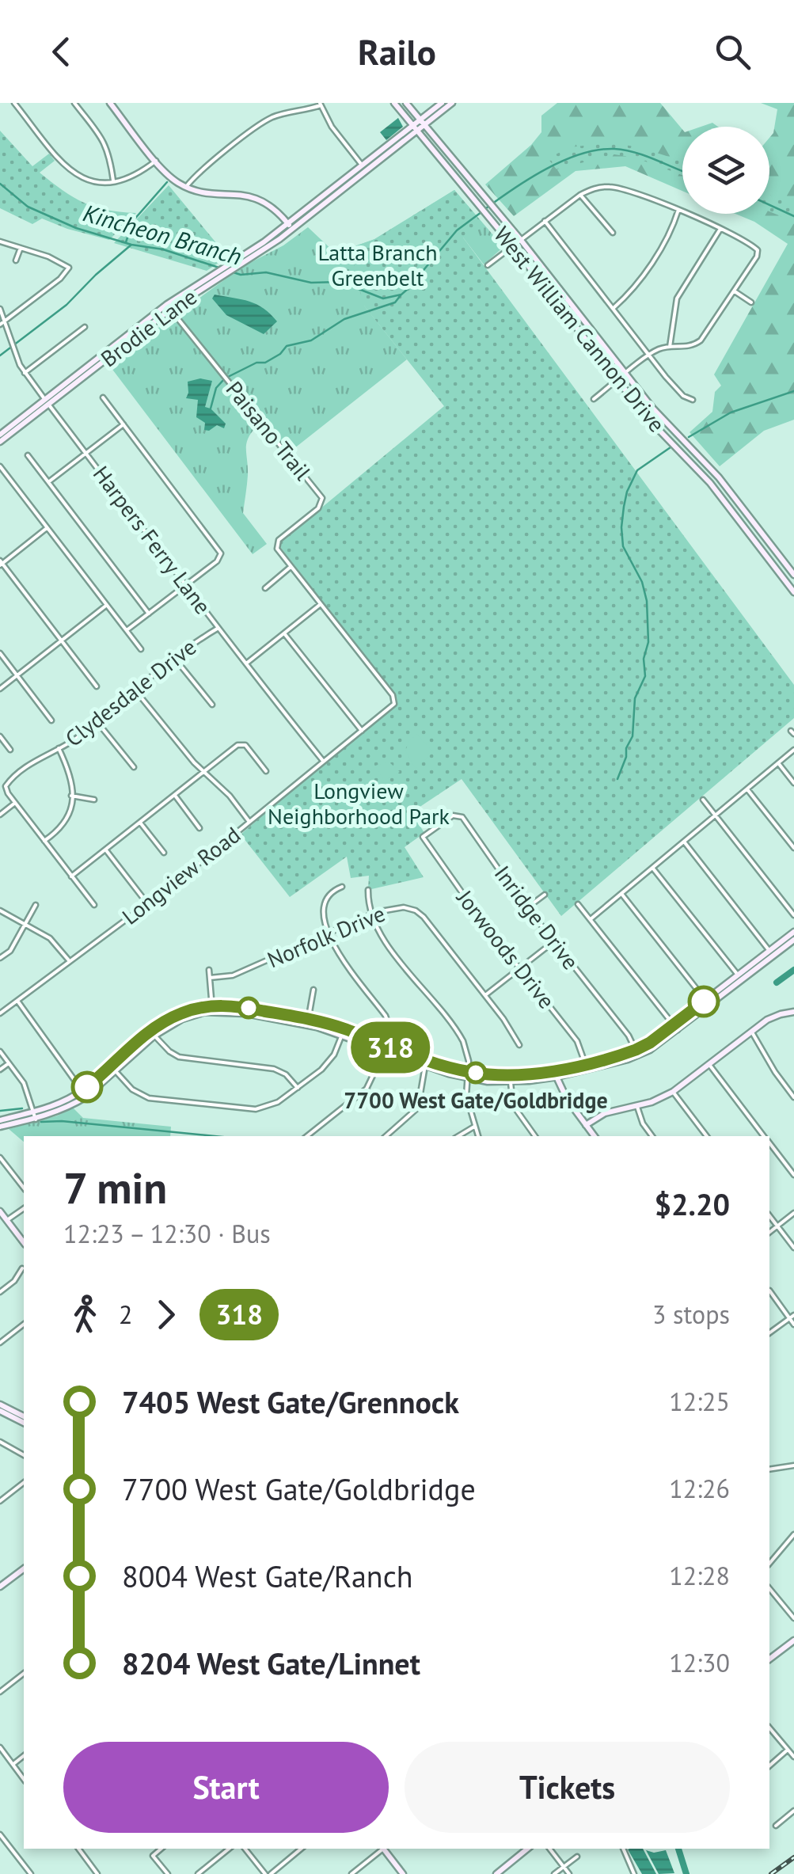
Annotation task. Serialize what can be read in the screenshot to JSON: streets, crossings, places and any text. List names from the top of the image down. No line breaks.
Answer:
{"streets":{"main road":["Brodie Lane","West William Cannon Drive"],"street":["Paisano Trail","Harpers Ferry Lane","Clydesdale Drive","Longview Road","Inridge Drive","Norfolk Drive","Jorwoods Drive"]},"crossings":[["Brodie Lane","West William Cannon Drive"],["Brodie Lane","Paisano Trail"],["Brodie Lane","Harpers Ferry Lane"],["Paisano Trail","Longview Road"],["Harpers Ferry Lane","Clydesdale Drive"],["Harpers Ferry Lane","Longview Road"],["Inridge Drive","Jorwoods Drive"]],"water":["Kincheon Branch"],"parks":["Latta Branch Greenbelt","Longview Neighborhood Park"],"places":["7700 West Gate/Goldbridge"],"lines":["bus line 318"],"page":{"header":"Railo","on_map":"318","heading":["7 min","12:23 – 12:30 · Bus","$2.20"],"legs":["2","318","3 stops"],"list":[{"name":"7405 West Gate/Grennock","value":"12:25"},{"name":"7700 West Gate/Goldbridge","value":"12:26"},{"name":"8004 West Gate/Ranch","value":"12:28"},{"name":"8204 West Gate/Linnet","value":"12:30"}],"buttons":["Start","Tickets"]}}
